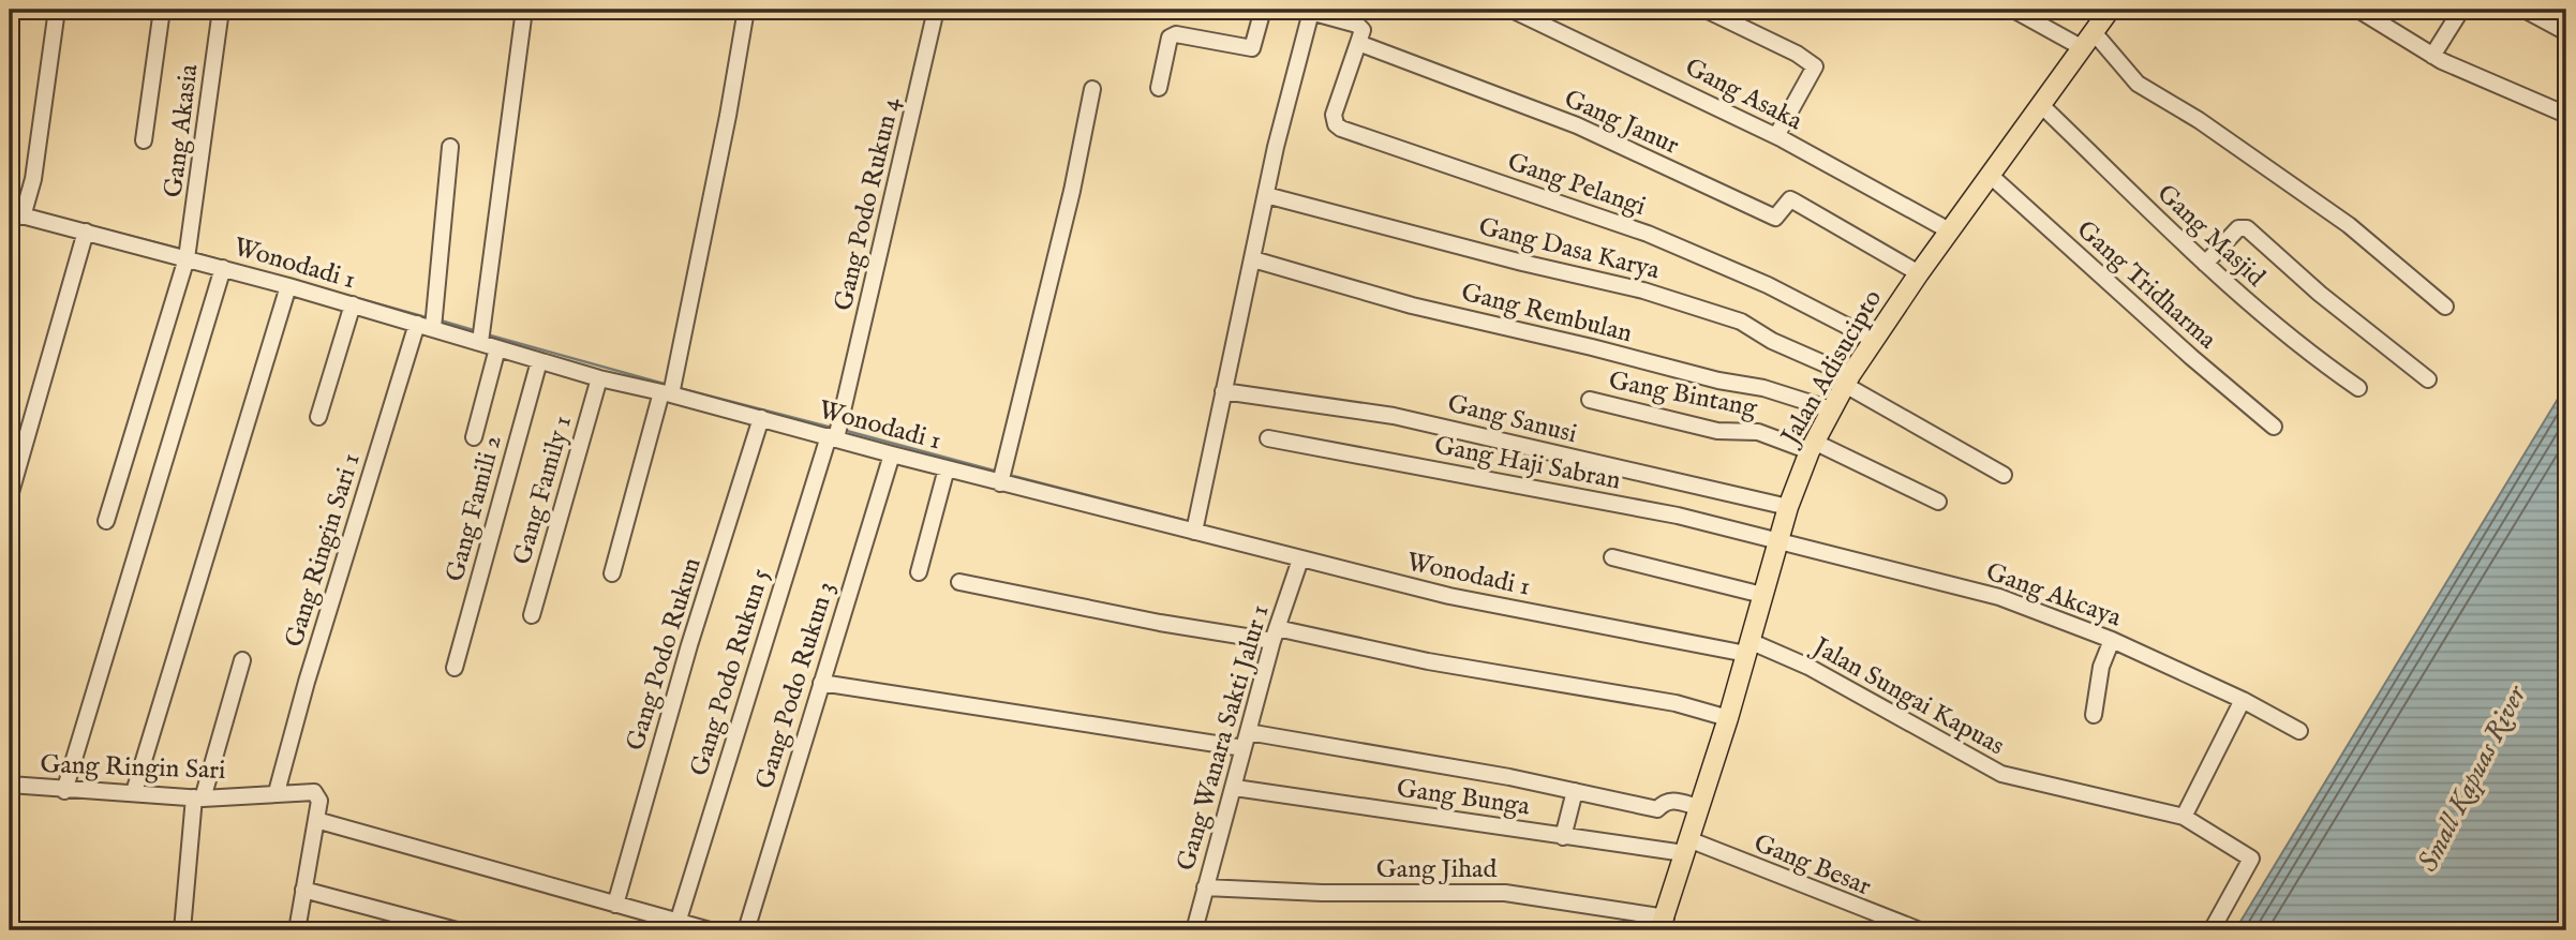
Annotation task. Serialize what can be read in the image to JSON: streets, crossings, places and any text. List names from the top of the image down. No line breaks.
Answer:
{"streets":{"main road":["Jalan Adisucipto"],"street":["Gang Asaka","Gang Janur","Gang Akasia","Gang Pelangi","Gang Podo Rukun 4","Gang Masjid","Gang Dasa Karya","Wonodadi 1","Gang Tridharma","Gang Rembulan","Gang Bintang","Gang Sanusi","Gang Haji Sabran","Gang Family 1","Gang Famili 2","Gang Ringin Sari 1","Gang Akcaya","Gang Podo Rukun","Gang Podo Rukun 5","Gang Podo Rukun 3","Jalan Sungai Kapuas","Gang Wanara Sakti Jalur 1","Gang Ringin Sari","Gang Bunga","Gang Besar","Gang Jihad"]},"crossings":[["Gang Asaka","Jalan Adisucipto"],["Gang Janur","Gang Pelangi"],["Gang Janur","Jalan Adisucipto"],["Gang Akasia","Wonodadi 1"],["Gang Pelangi","Jalan Adisucipto"],["Gang Podo Rukun 4","Wonodadi 1"],["Gang Podo Rukun 4","Gang Podo Rukun 5"],["Gang Masjid","Jalan Adisucipto"],["Gang Dasa Karya","Jalan Adisucipto"],["Wonodadi 1","Jalan Adisucipto"],["Wonodadi 1","Gang Family 1"],["Wonodadi 1","Gang Famili 2"],["Wonodadi 1","Gang Ringin Sari 1"],["Wonodadi 1","Gang Podo Rukun"],["Wonodadi 1","Gang Podo Rukun 5"],["Wonodadi 1","Gang Podo Rukun 3"],["Wonodadi 1","Jalan Sungai Kapuas"],["Wonodadi 1","Gang Wanara Sakti Jalur 1"],["Gang Tridharma","Jalan Adisucipto"],["Gang Rembulan","Jalan Adisucipto"],["Jalan Adisucipto","Gang Bintang"],["Jalan Adisucipto","Gang Sanusi"],["Jalan Adisucipto","Gang Haji Sabran"],["Jalan Adisucipto","Gang Akcaya"],["Jalan Adisucipto","Jalan Sungai Kapuas"],["Jalan Adisucipto","Gang Bunga"],["Jalan Adisucipto","Gang Besar"],["Jalan Adisucipto","Gang Jihad"],["Gang Haji Sabran","Gang Akcaya"],["Gang Ringin Sari 1","Gang Ringin Sari"],["Gang Wanara Sakti Jalur 1","Gang Bunga"],["Gang Wanara Sakti Jalur 1","Gang Jihad"],["Gang Bunga","Gang Besar"]],"water":["Small Kapuas River"]}
